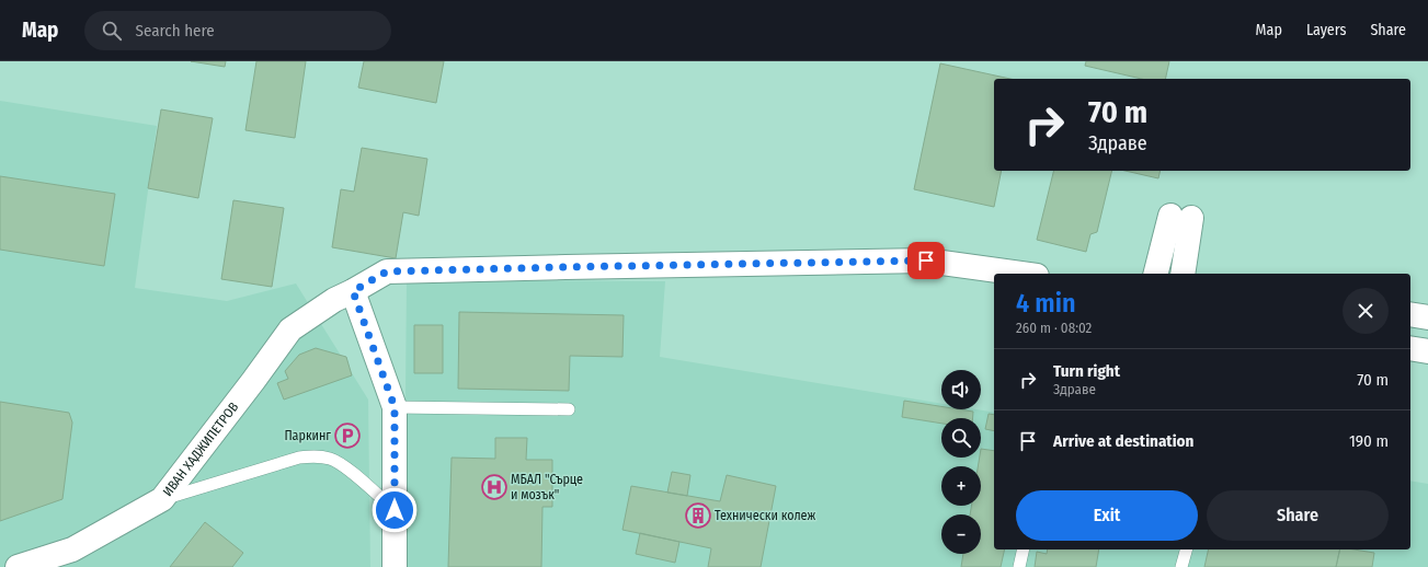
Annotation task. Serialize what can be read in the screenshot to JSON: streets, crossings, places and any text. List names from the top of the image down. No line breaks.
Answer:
{"streets":{"street":["ИВАН ХАДЖИПЕТРОВ"]},"places":{"parking":["Паркинг"],"hospital":["МБАЛ \"Сърце и мозък\""],"building":["Технически колеж"]},"page":{"header":"Map","search":"Search here","nav":["Map","Layers","Share"],"turn":["70 m","Здраве"],"heading":["4 min","260 m · 08:02"],"list":[{"name":"Turn right","note":"Здраве","value":"70 m"},{"name":"Arrive at destination","value":"190 m"}],"map_buttons":["+","−"],"buttons":["Exit","Share"]}}
